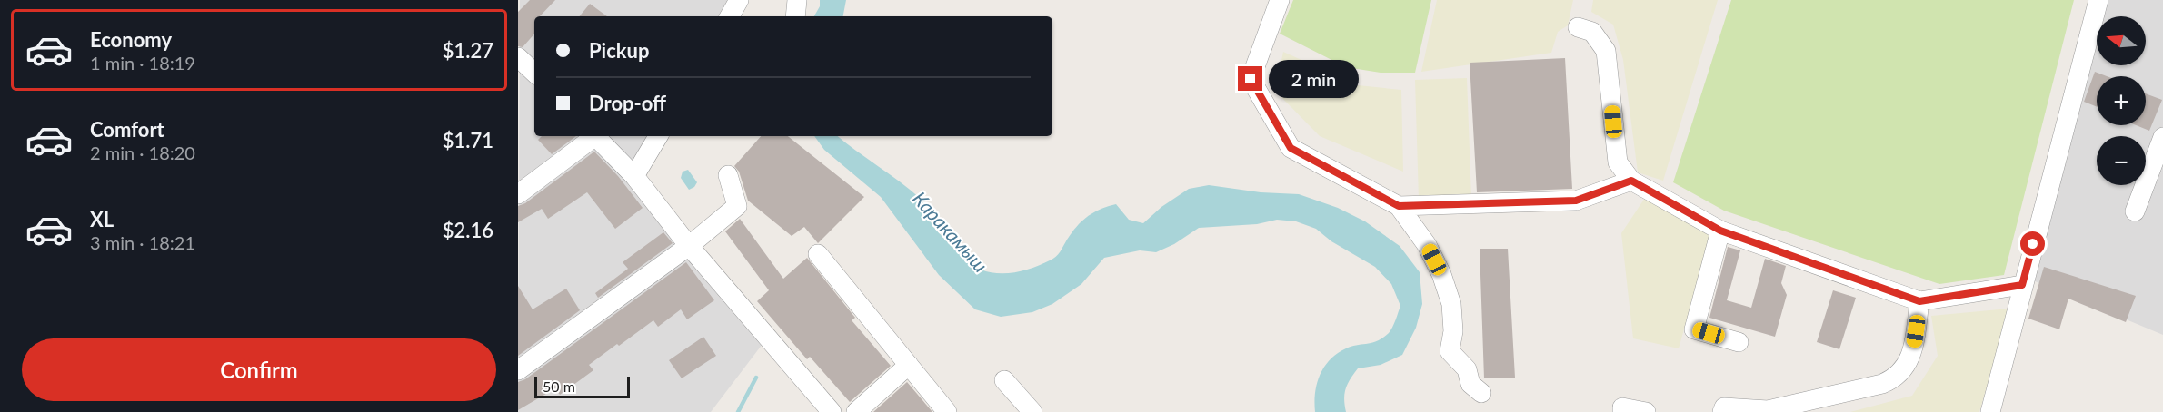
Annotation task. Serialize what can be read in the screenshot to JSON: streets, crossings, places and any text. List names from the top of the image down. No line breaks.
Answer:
{"water":["Каракамыш"],"scale_bar":"50 m","north":"left","page":{"list":[{"name":"Economy","note":"1 min · 18:19","value":"$1.27"},{"name":"Comfort","note":"2 min · 18:20","value":"$1.71"},{"name":"XL","note":"3 min · 18:21","value":"$2.16"}],"map_buttons":["+","−"],"banner":["Pickup","Drop-off"],"bubble":"2 min","buttons":"Confirm","scale":"50 m"}}
